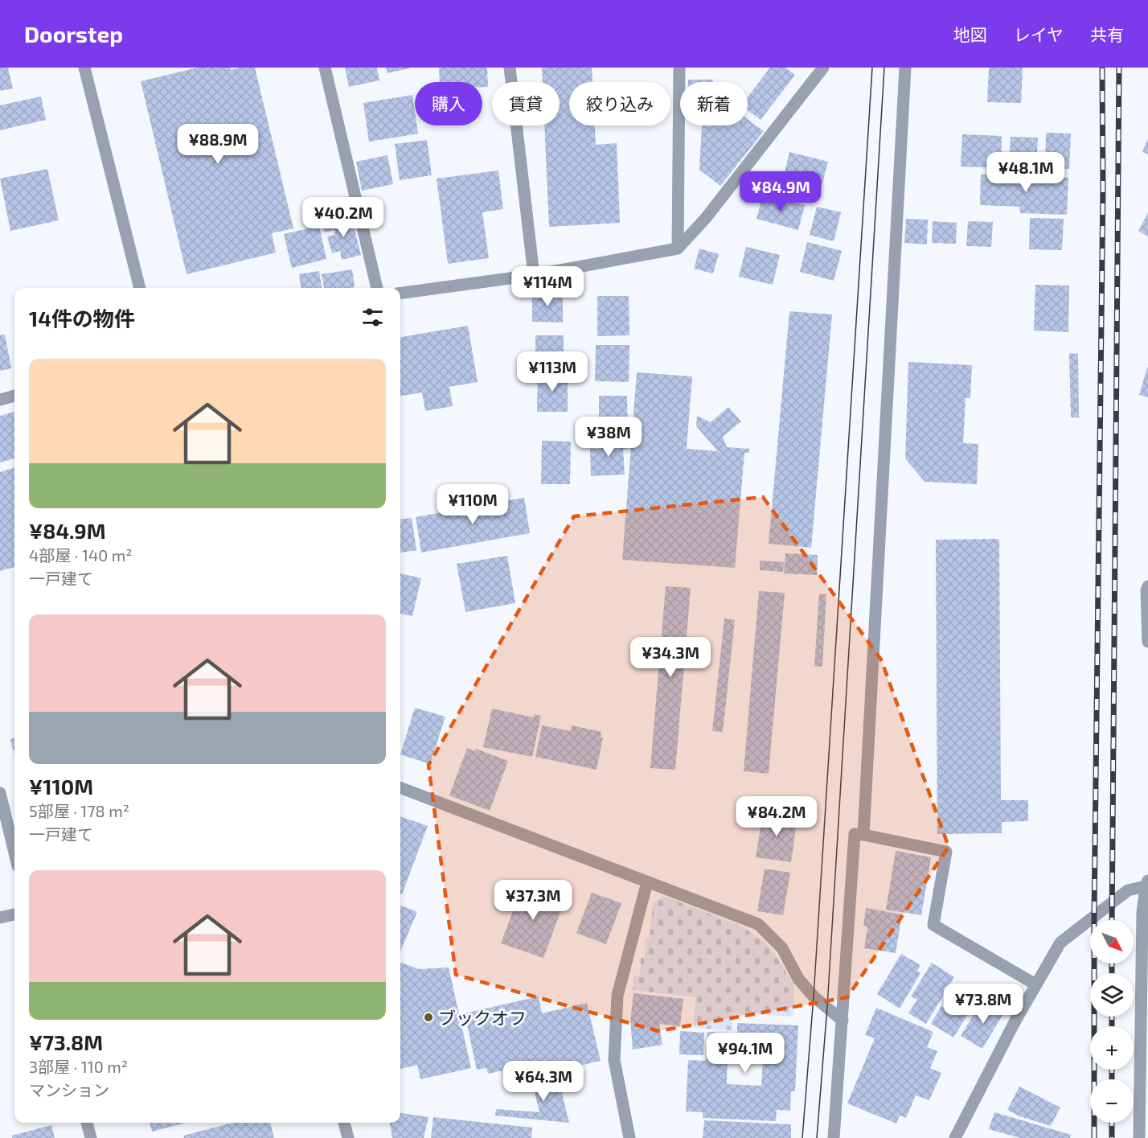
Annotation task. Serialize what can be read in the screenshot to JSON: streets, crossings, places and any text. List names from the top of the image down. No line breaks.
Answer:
{"places":["ブックオフ"],"north":"bottom right","page":{"header":"Doorstep","nav":["地図","レイヤ","共有"],"chip":["購入","賃貸","絞り込み","新着"],"price":["¥88.9M","¥48.1M","¥84.9M","¥40.2M","¥114M","¥113M","¥38M","¥110M","¥34.3M","¥84.2M","¥37.3M","¥73.8M","¥94.1M","¥64.3M"],"heading":"14件の物件","list":[{"name":"¥84.9M","note":"4部屋 · 140 m² · 一戸建て"},{"name":"¥110M","note":"5部屋 · 178 m² · 一戸建て"},{"name":"¥73.8M","note":"3部屋 · 110 m² · マンション"}],"map_buttons":["+","−"]}}
